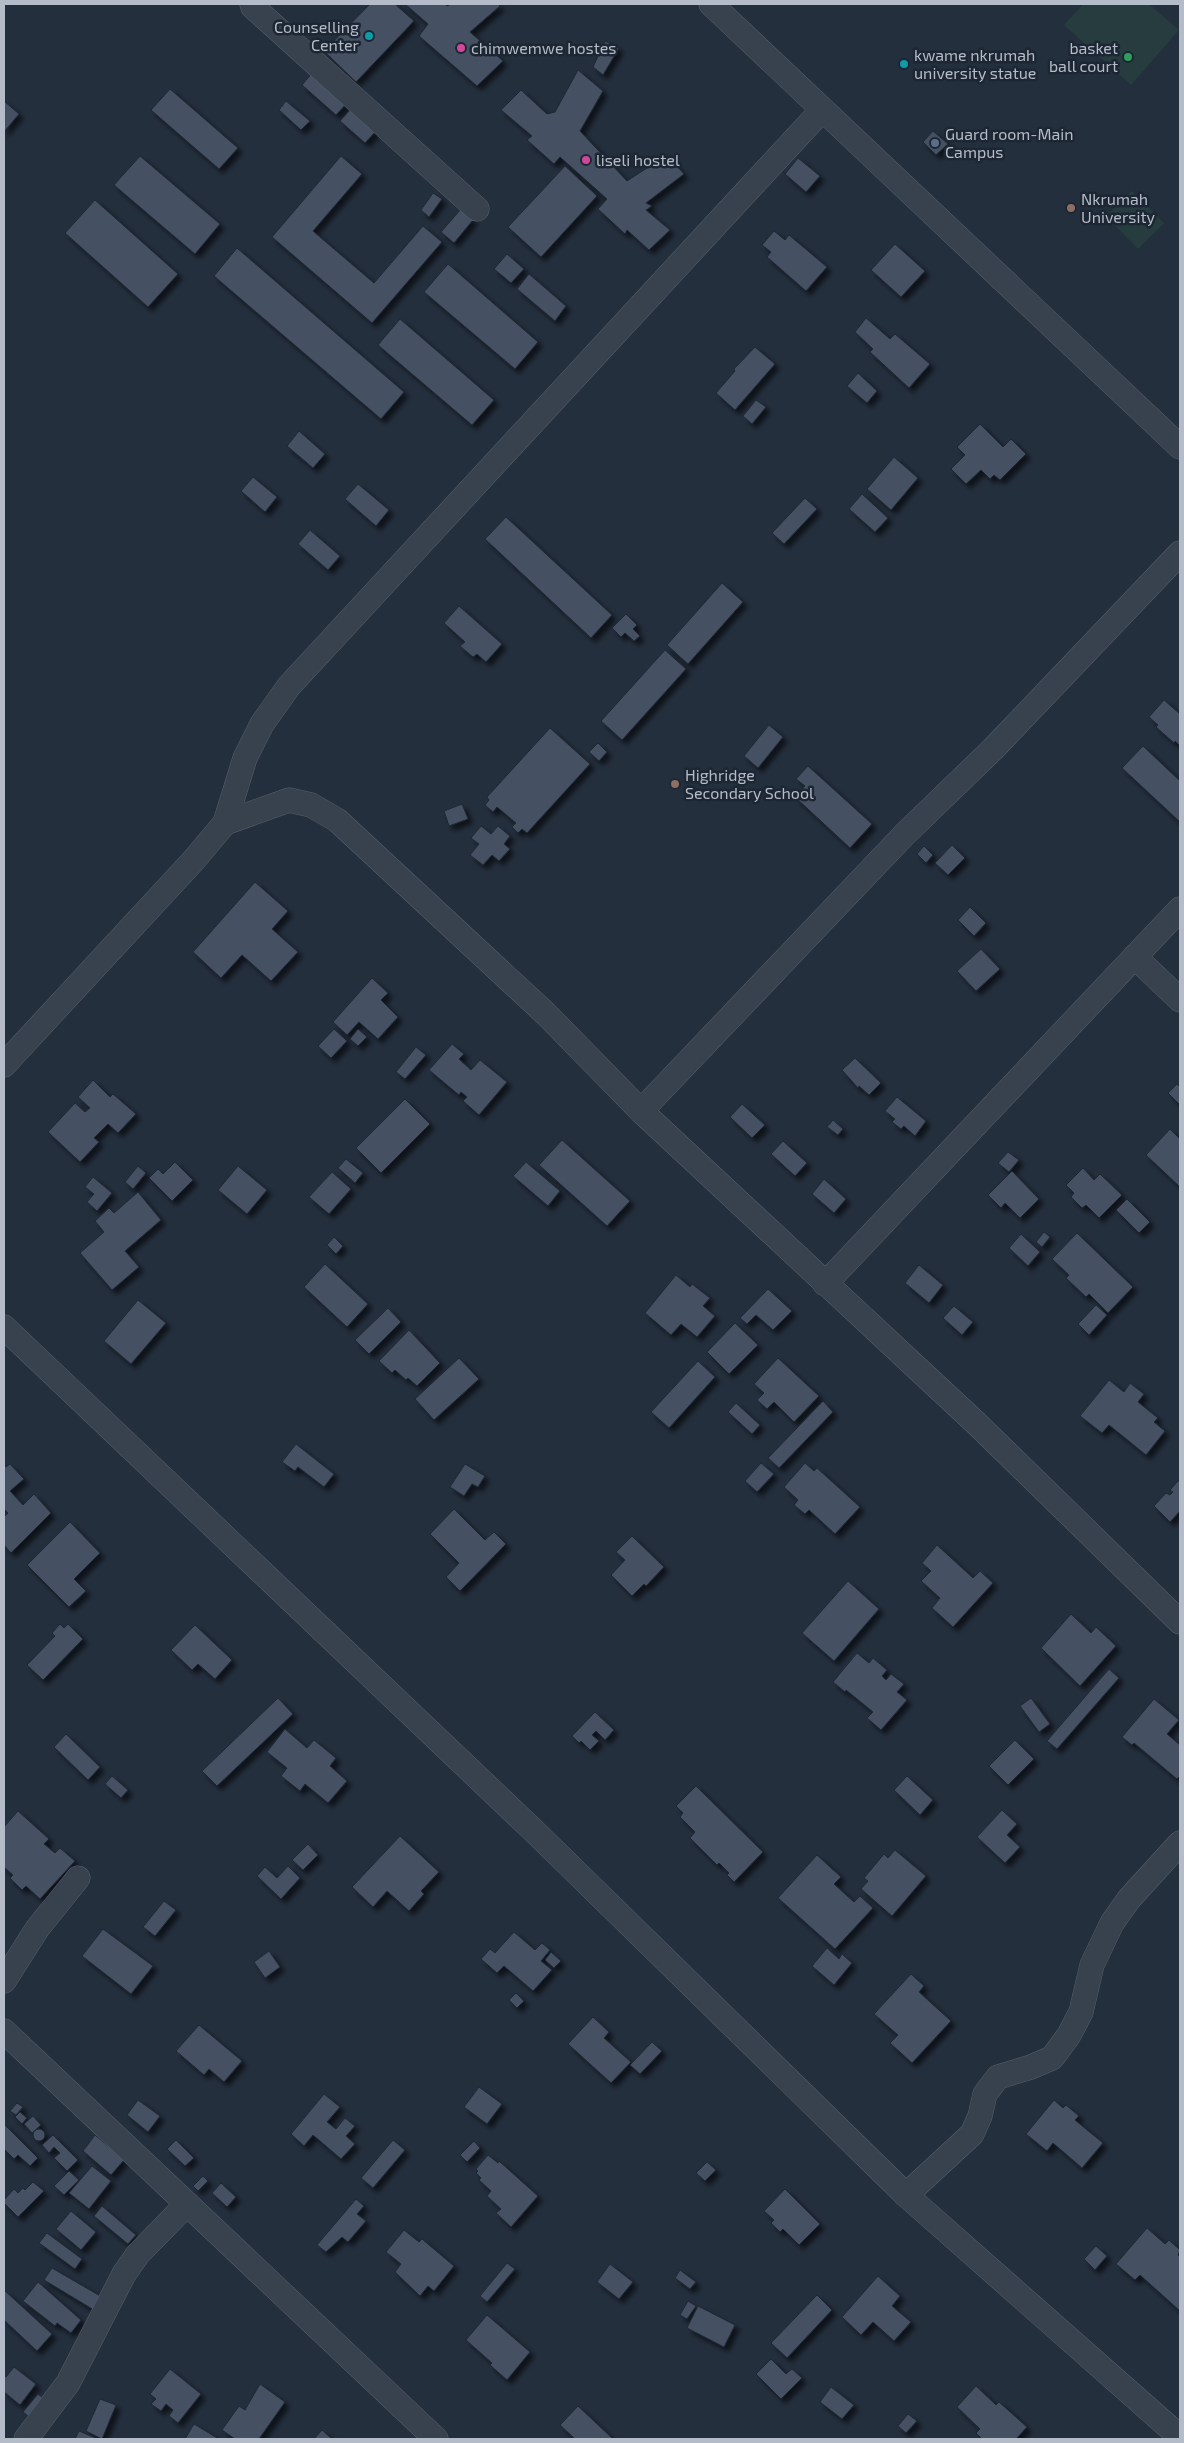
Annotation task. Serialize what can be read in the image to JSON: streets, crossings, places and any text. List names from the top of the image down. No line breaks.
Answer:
{"places":["Counselling Center","chimwemwe hostes","basket ball court","kwame nkrumah university statue","Guard room-Main Campus","liseli hostel","Nkrumah University","Highridge Secondary School"]}
